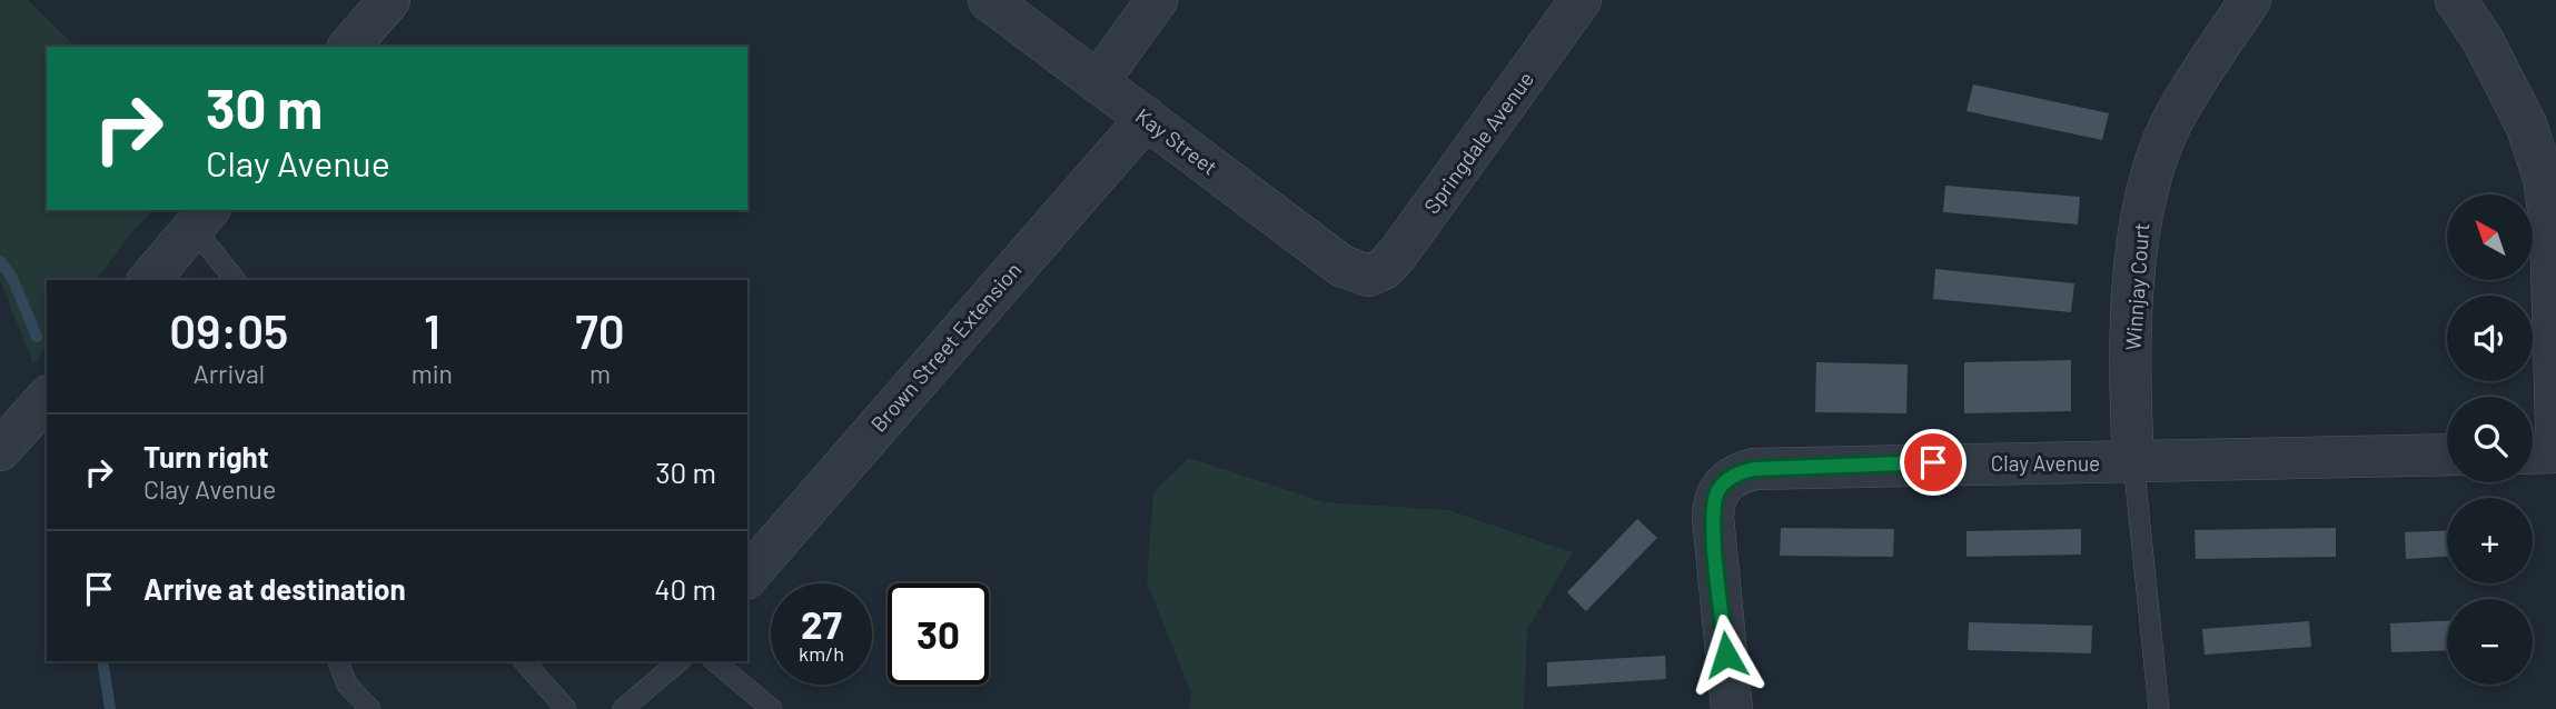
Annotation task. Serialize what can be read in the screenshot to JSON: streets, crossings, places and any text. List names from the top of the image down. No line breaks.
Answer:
{"streets":{"street":["Kay Street","Springdale Avenue","Winnjay Court","Brown Street Extension","Clay Avenue"]},"crossings":[["Kay Street","Springdale Avenue"],["Kay Street","Brown Street Extension"],["Winnjay Court","Clay Avenue"]],"north":"top left","page":{"turn":["30 m","Clay Avenue"],"map_buttons":["+","−"],"eta":["09:05","Arrival","1","min","70","m"],"list":[{"name":"Turn right","note":"Clay Avenue","value":"30 m"},{"name":"Arrive at destination","value":"40 m"}],"speed":"27 km/h","limit":"30"}}
